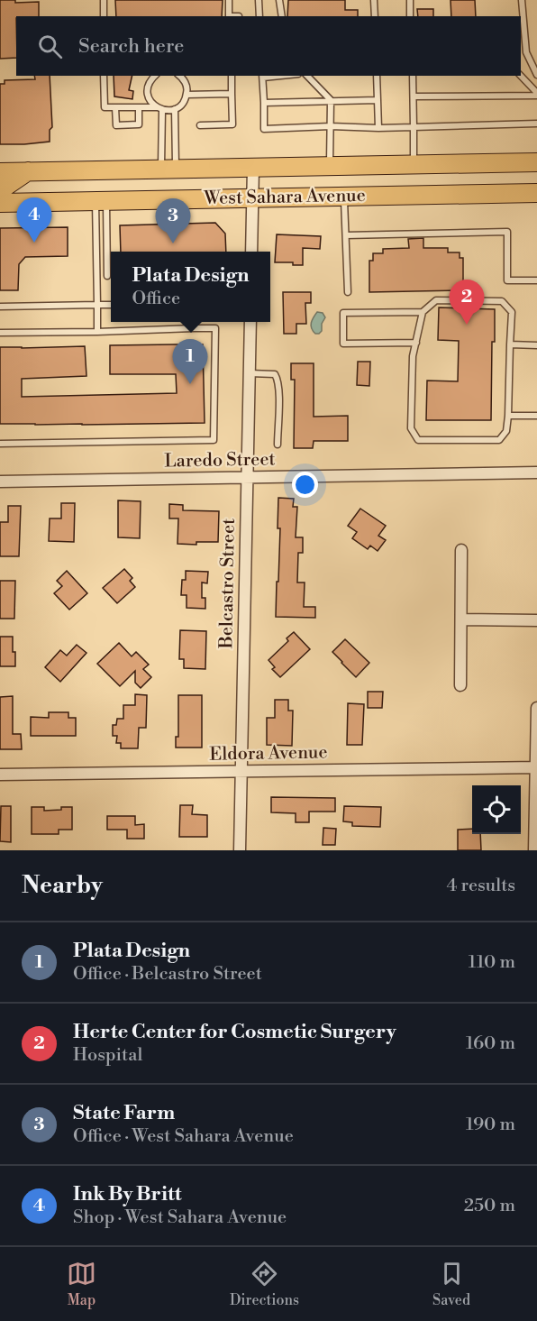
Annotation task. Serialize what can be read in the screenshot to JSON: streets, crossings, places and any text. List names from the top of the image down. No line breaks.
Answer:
{"streets":{"main road":["West Sahara Avenue"],"street":["Laredo Street","Belcastro Street","Eldora Avenue"]},"crossings":[["Laredo Street","Belcastro Street"],["Belcastro Street","Eldora Avenue"]],"page":{"search":"Search here","pins":["4","3","2","1"],"popup":["Plata Design","Office"],"heading":["Nearby","4 results"],"list":[{"mark":"1","name":"Plata Design","note":"Office · Belcastro Street","value":"110 m"},{"mark":"2","name":"Herte Center for Cosmetic Surgery","note":"Hospital","value":"160 m"},{"mark":"3","name":"State Farm","note":"Office · West Sahara Avenue","value":"190 m"},{"mark":"4","name":"Ink By Britt","note":"Shop · West Sahara Avenue","value":"250 m"}],"nav":["Map","Directions","Saved"]}}
